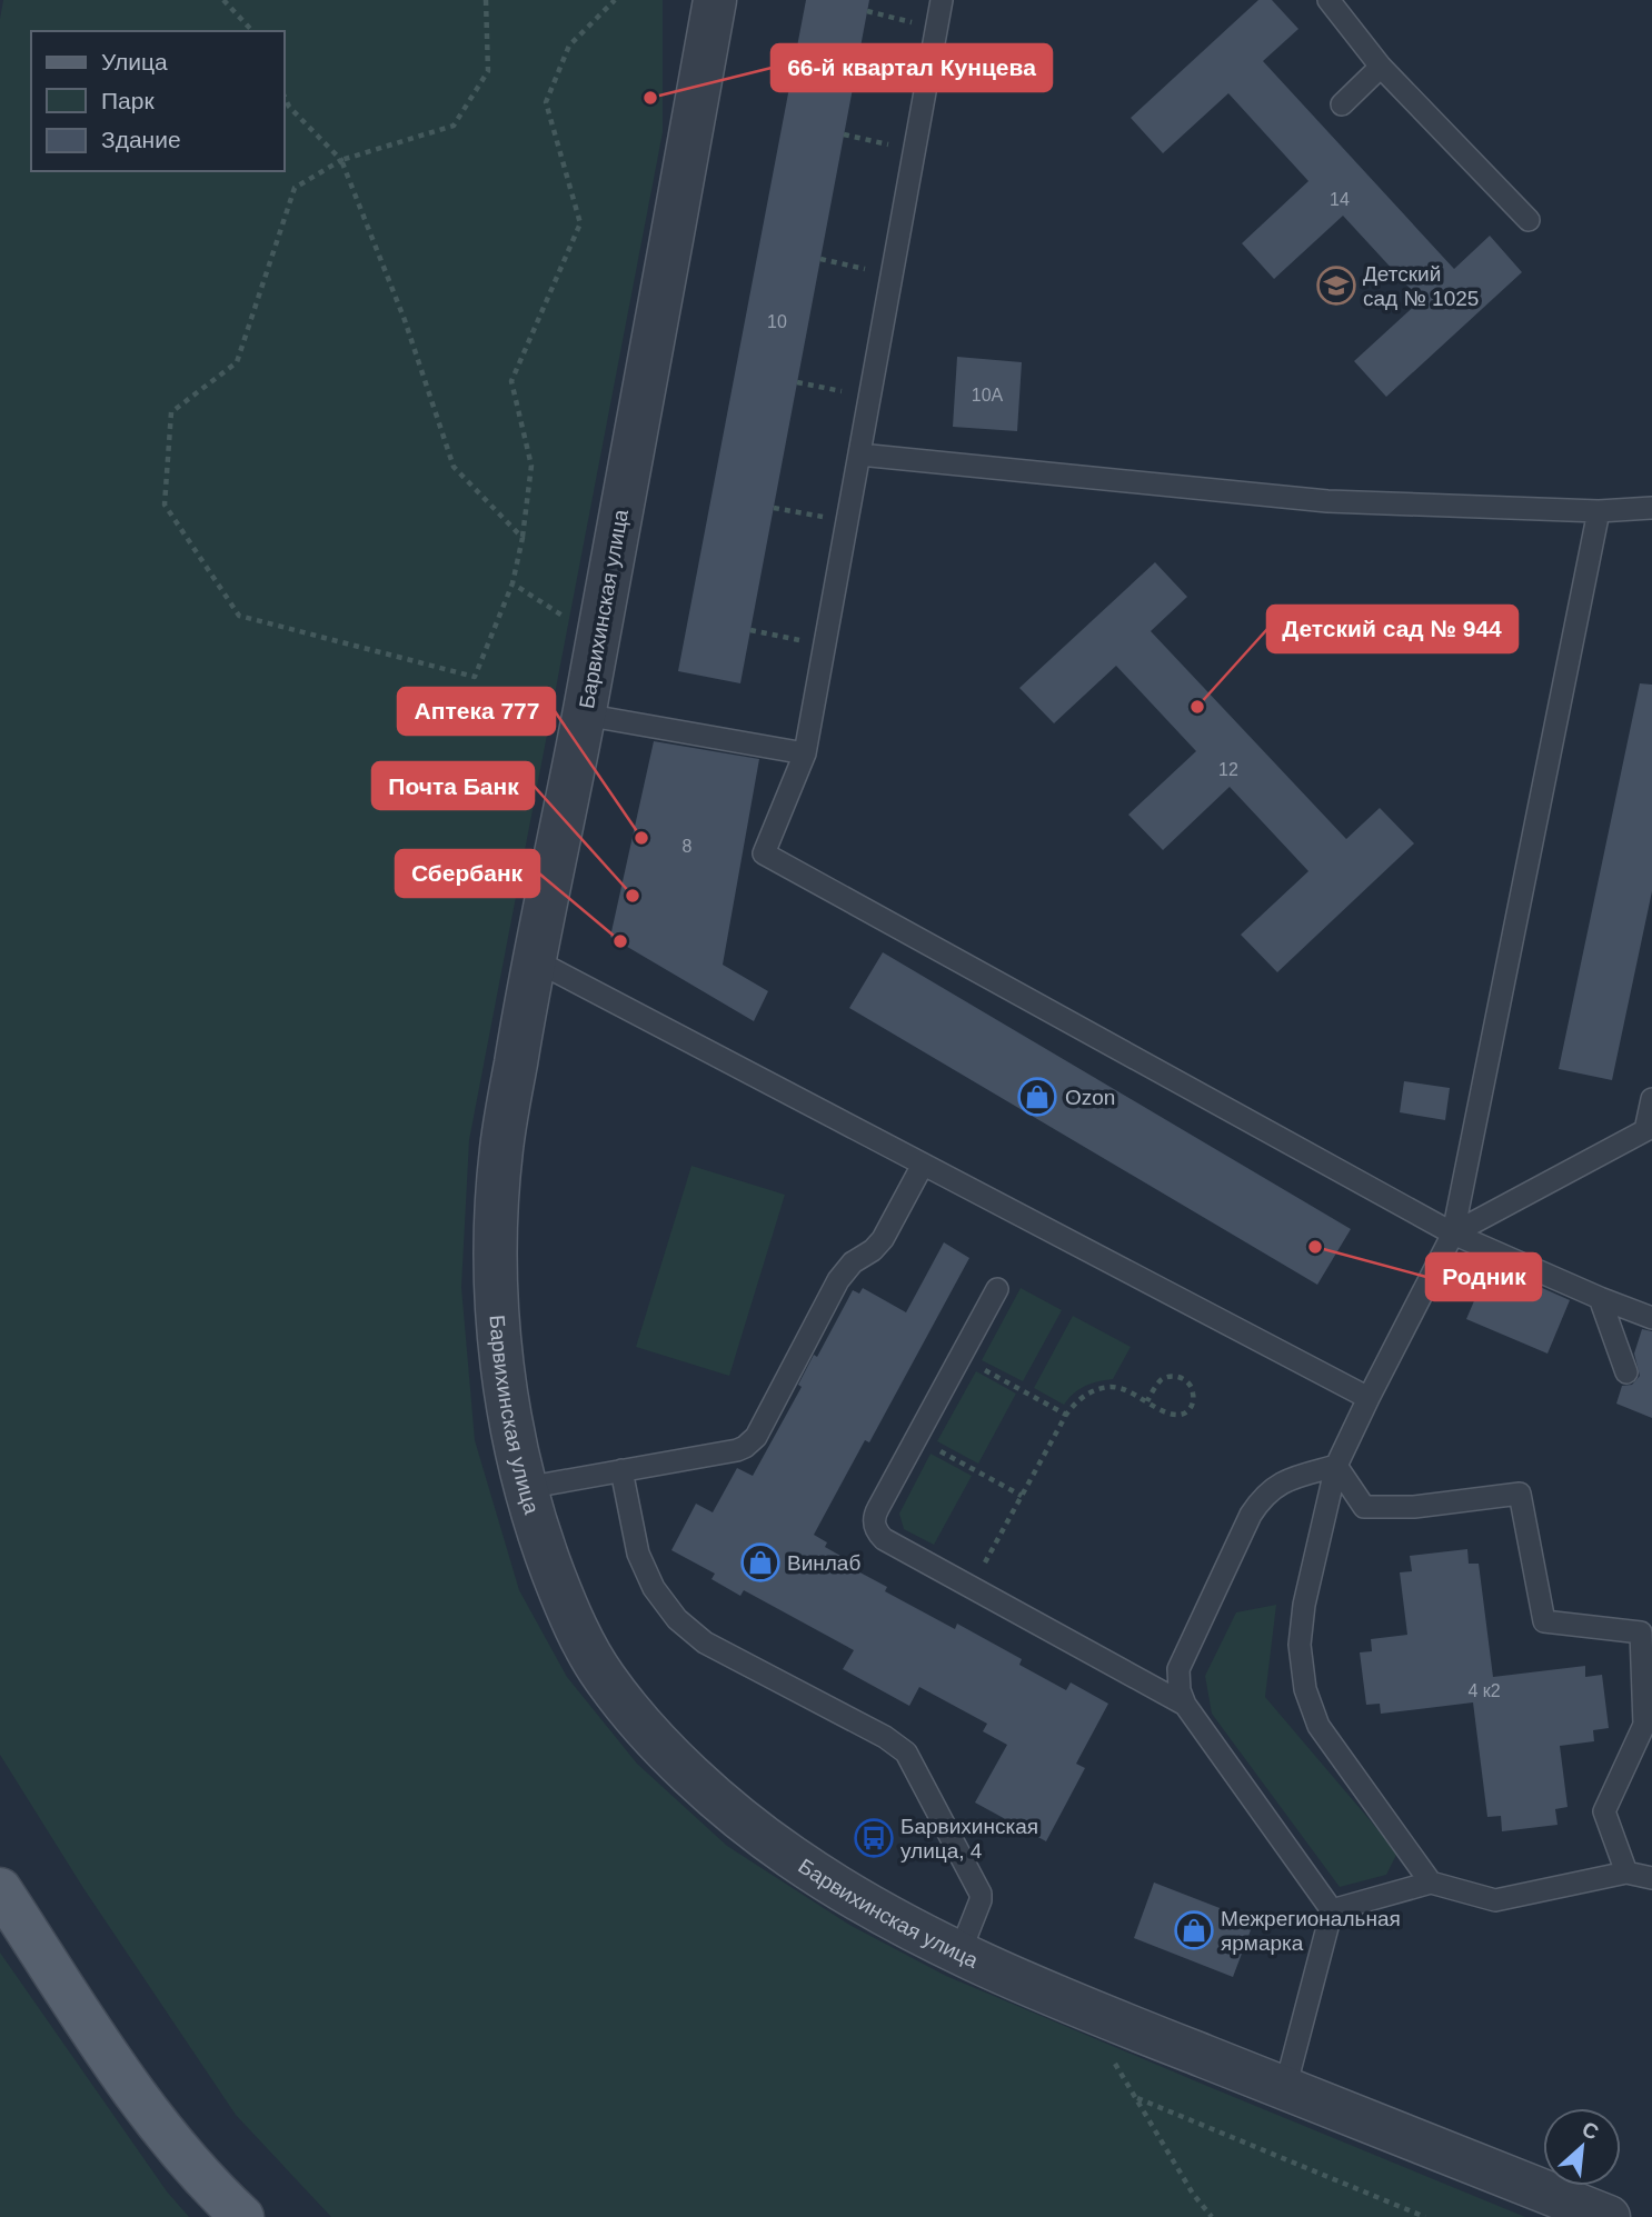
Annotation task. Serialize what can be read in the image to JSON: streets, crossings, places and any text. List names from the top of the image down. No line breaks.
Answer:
{"streets":{"street":["Барвихинская улица"]},"places":{"other":["66-й квартал Кунцева","Детский сад № 944","Аптека 777","Почта Банк","Сбербанк","Родник"],"school or university":["Детский сад № 1025"],"shop":["Ozon","Винлаб","Межрегиональная ярмарка"],"bus stop":["Барвихинская улица, 4"]},"house_numbers":["14","10","10А","12","8","4 к2"],"legend":["Улица","Парк","Здание"],"north":"top right"}
